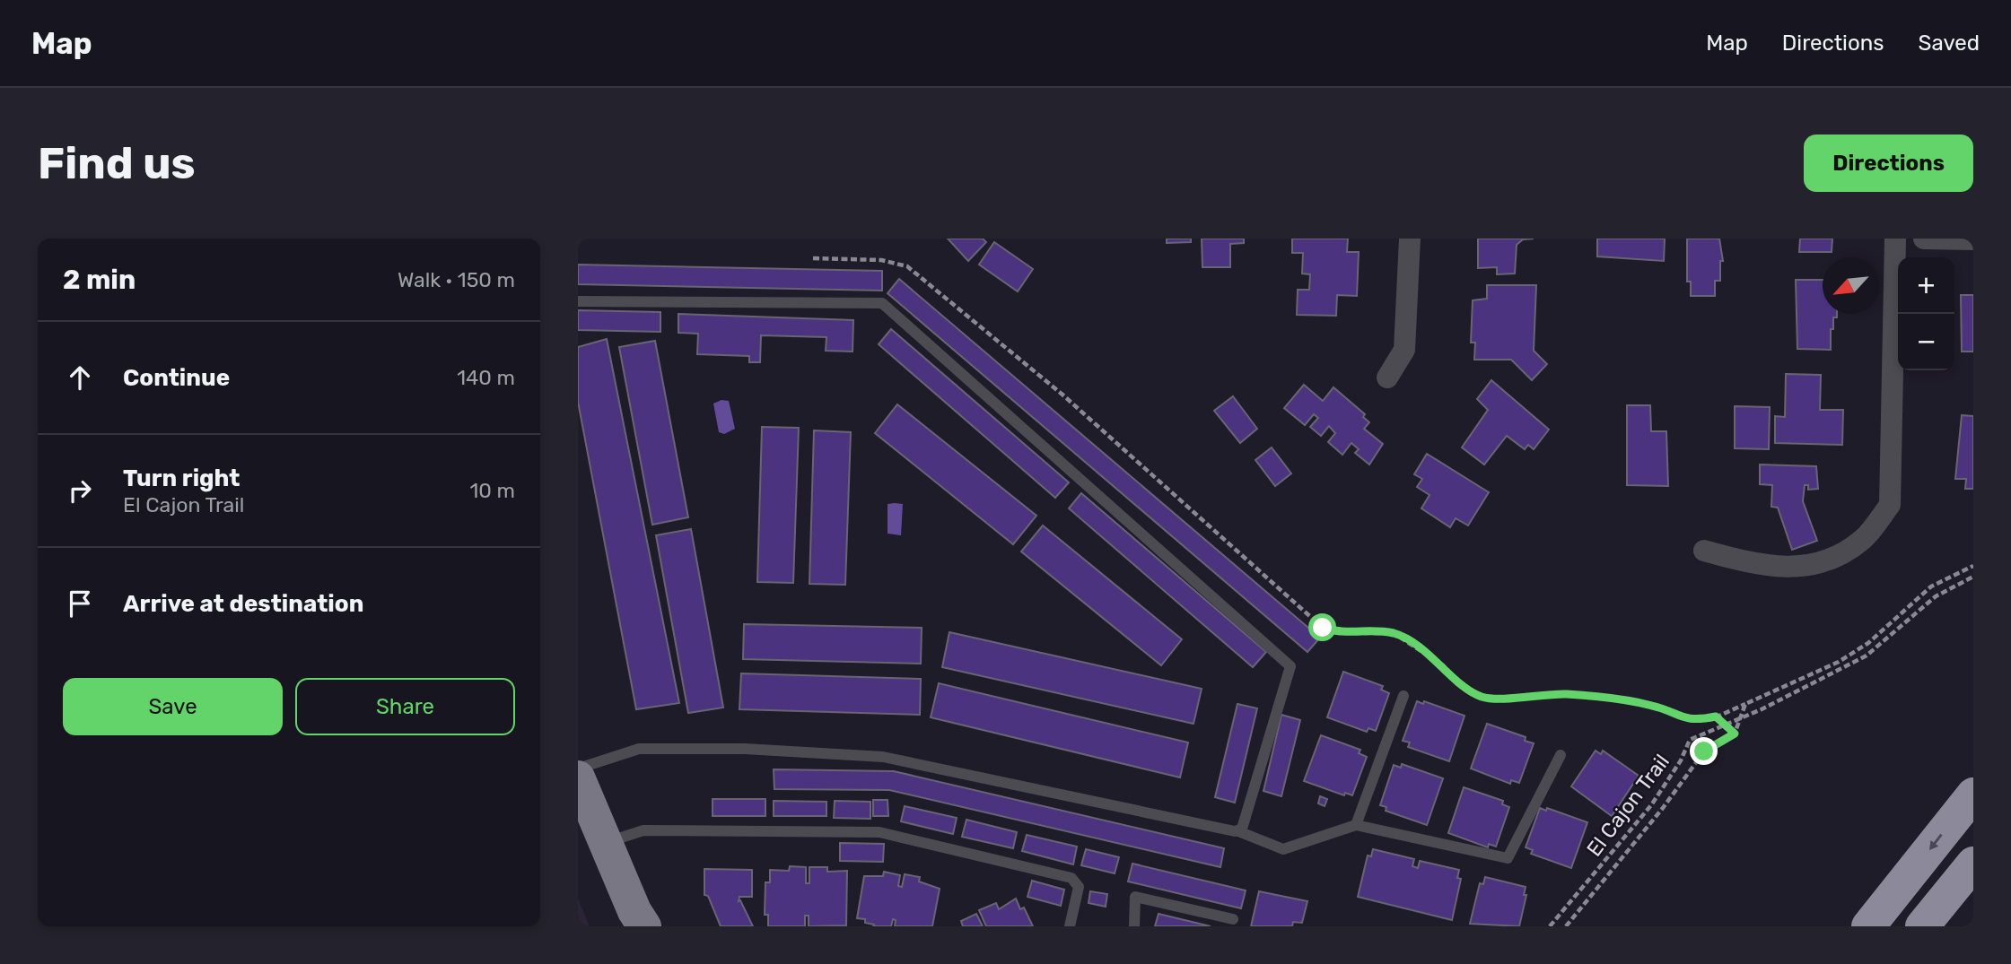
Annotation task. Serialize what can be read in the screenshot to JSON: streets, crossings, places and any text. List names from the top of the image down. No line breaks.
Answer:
{"streets":{"path":["El Cajon Trail"]},"north":"bottom left","page":{"header":"Map","nav":["Map","Directions","Saved"],"buttons":["Directions",["Save","Share"]],"title":"Find us","heading":["2 min","Walk · 150 m"],"map_buttons":["+","−"],"list":[["Continue","140 m"],["Turn right","El Cajon Trail","10 m"],"Arrive at destination"]}}
